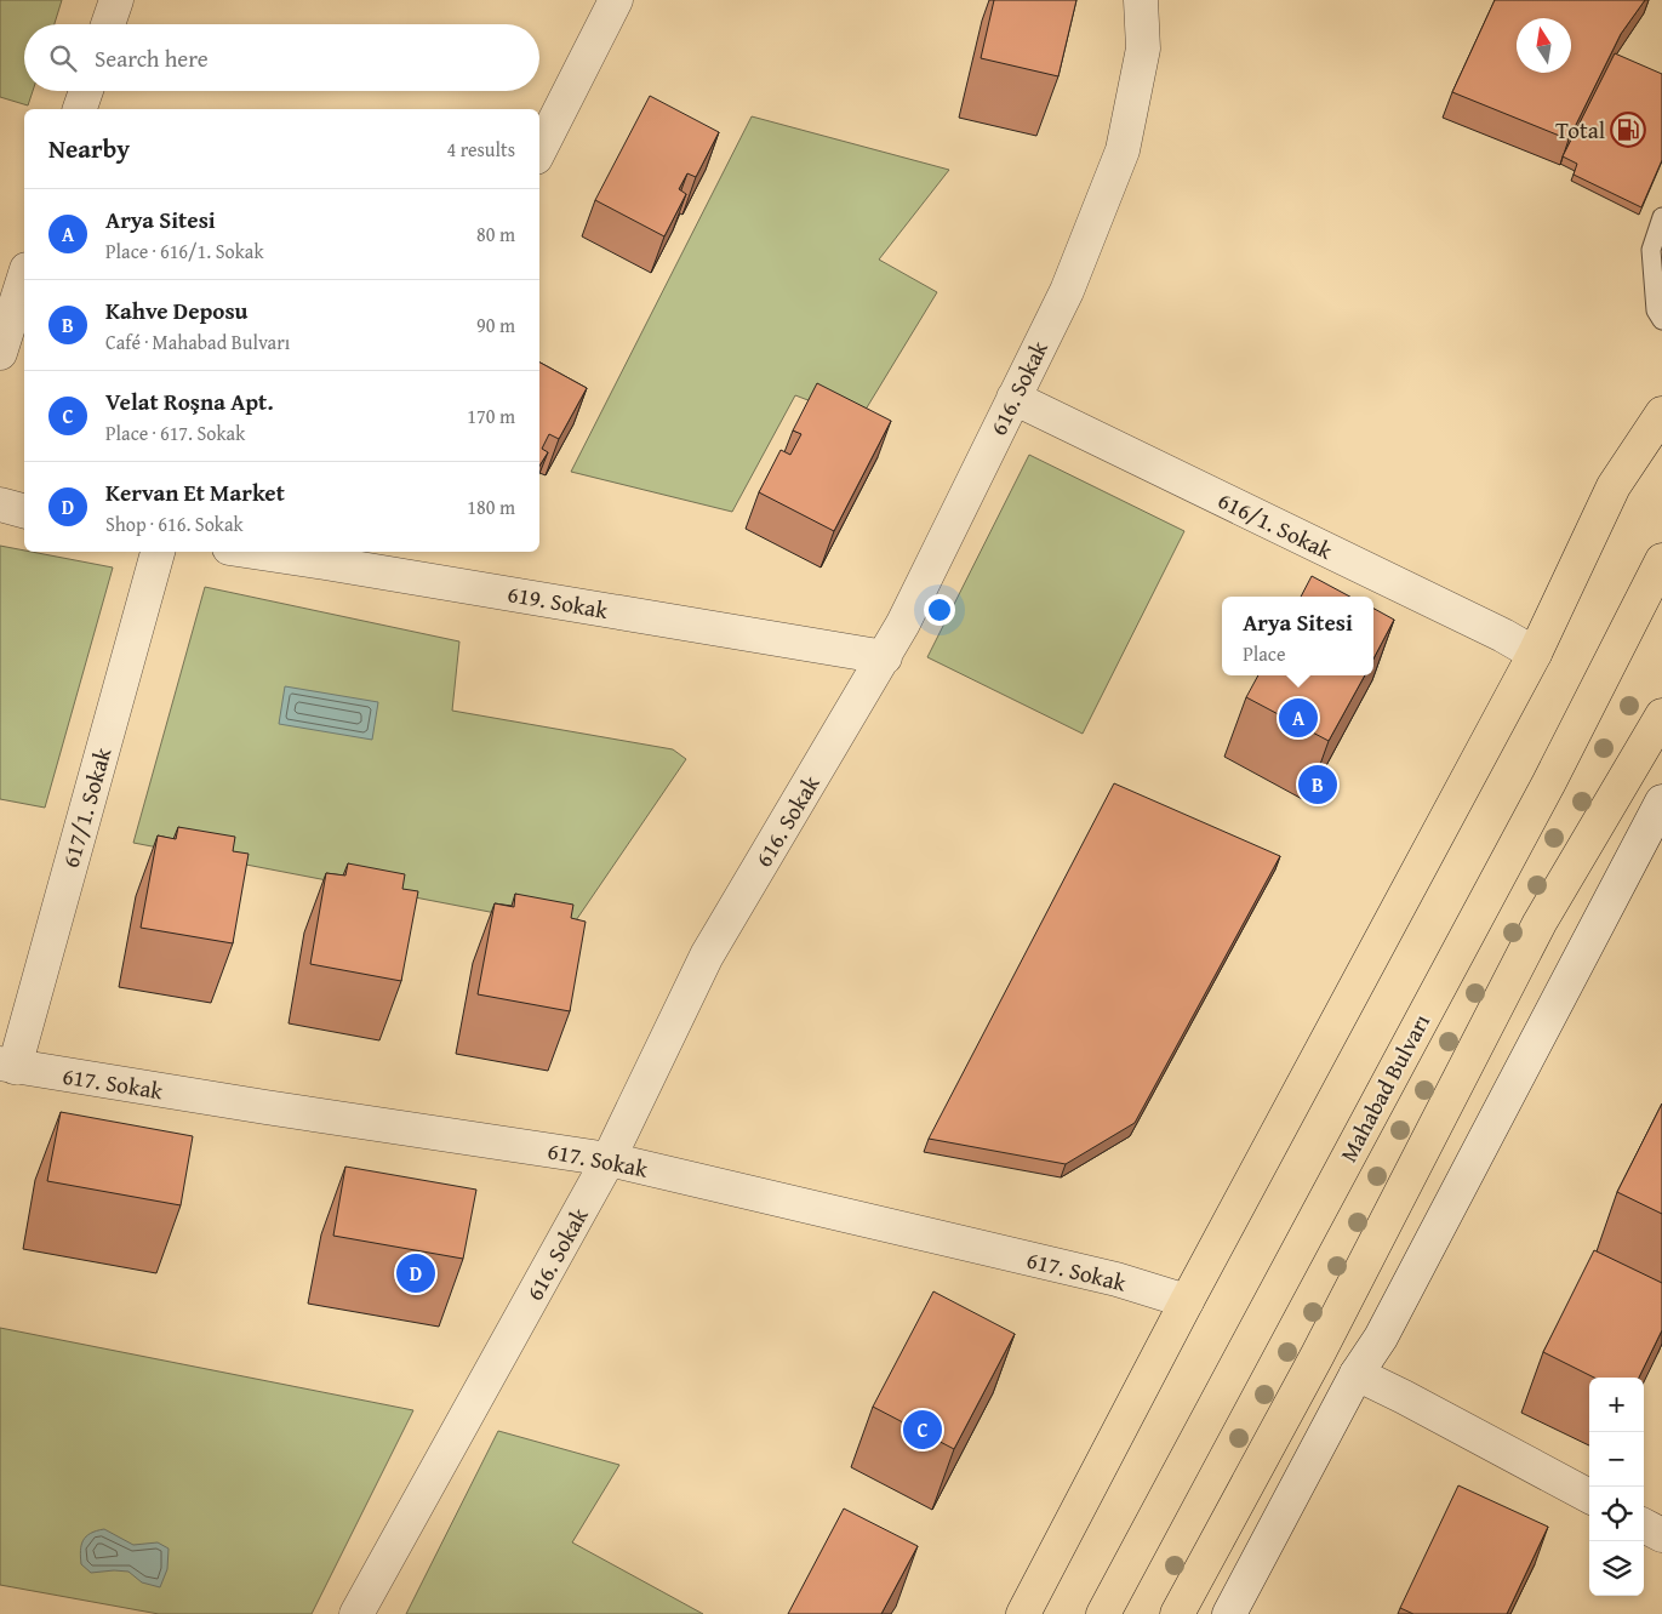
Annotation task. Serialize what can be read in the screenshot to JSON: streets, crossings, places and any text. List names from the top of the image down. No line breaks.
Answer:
{"streets":{"main road":["Mahabad Bulvarı"],"street":["616. Sokak","616/1. Sokak","619. Sokak","617/1. Sokak","617. Sokak"]},"crossings":[["616. Sokak","616/1. Sokak"],["616. Sokak","619. Sokak"],["616. Sokak","617. Sokak"],["617/1. Sokak","617. Sokak"]],"places":{"fuel station":["Total"]},"north":"top","page":{"search":"Search here","heading":["Nearby","4 results"],"list":[{"mark":"A","name":"Arya Sitesi","note":"Place · 616/1. Sokak","value":"80 m"},{"mark":"B","name":"Kahve Deposu","note":"Café · Mahabad Bulvarı","value":"90 m"},{"mark":"C","name":"Velat Roşna Apt.","note":"Place · 617. Sokak","value":"170 m"},{"mark":"D","name":"Kervan Et Market","note":"Shop · 616. Sokak","value":"180 m"}],"popup":["Arya Sitesi","Place"],"pins":["A","B","D","C"],"map_buttons":["+","−"]}}
